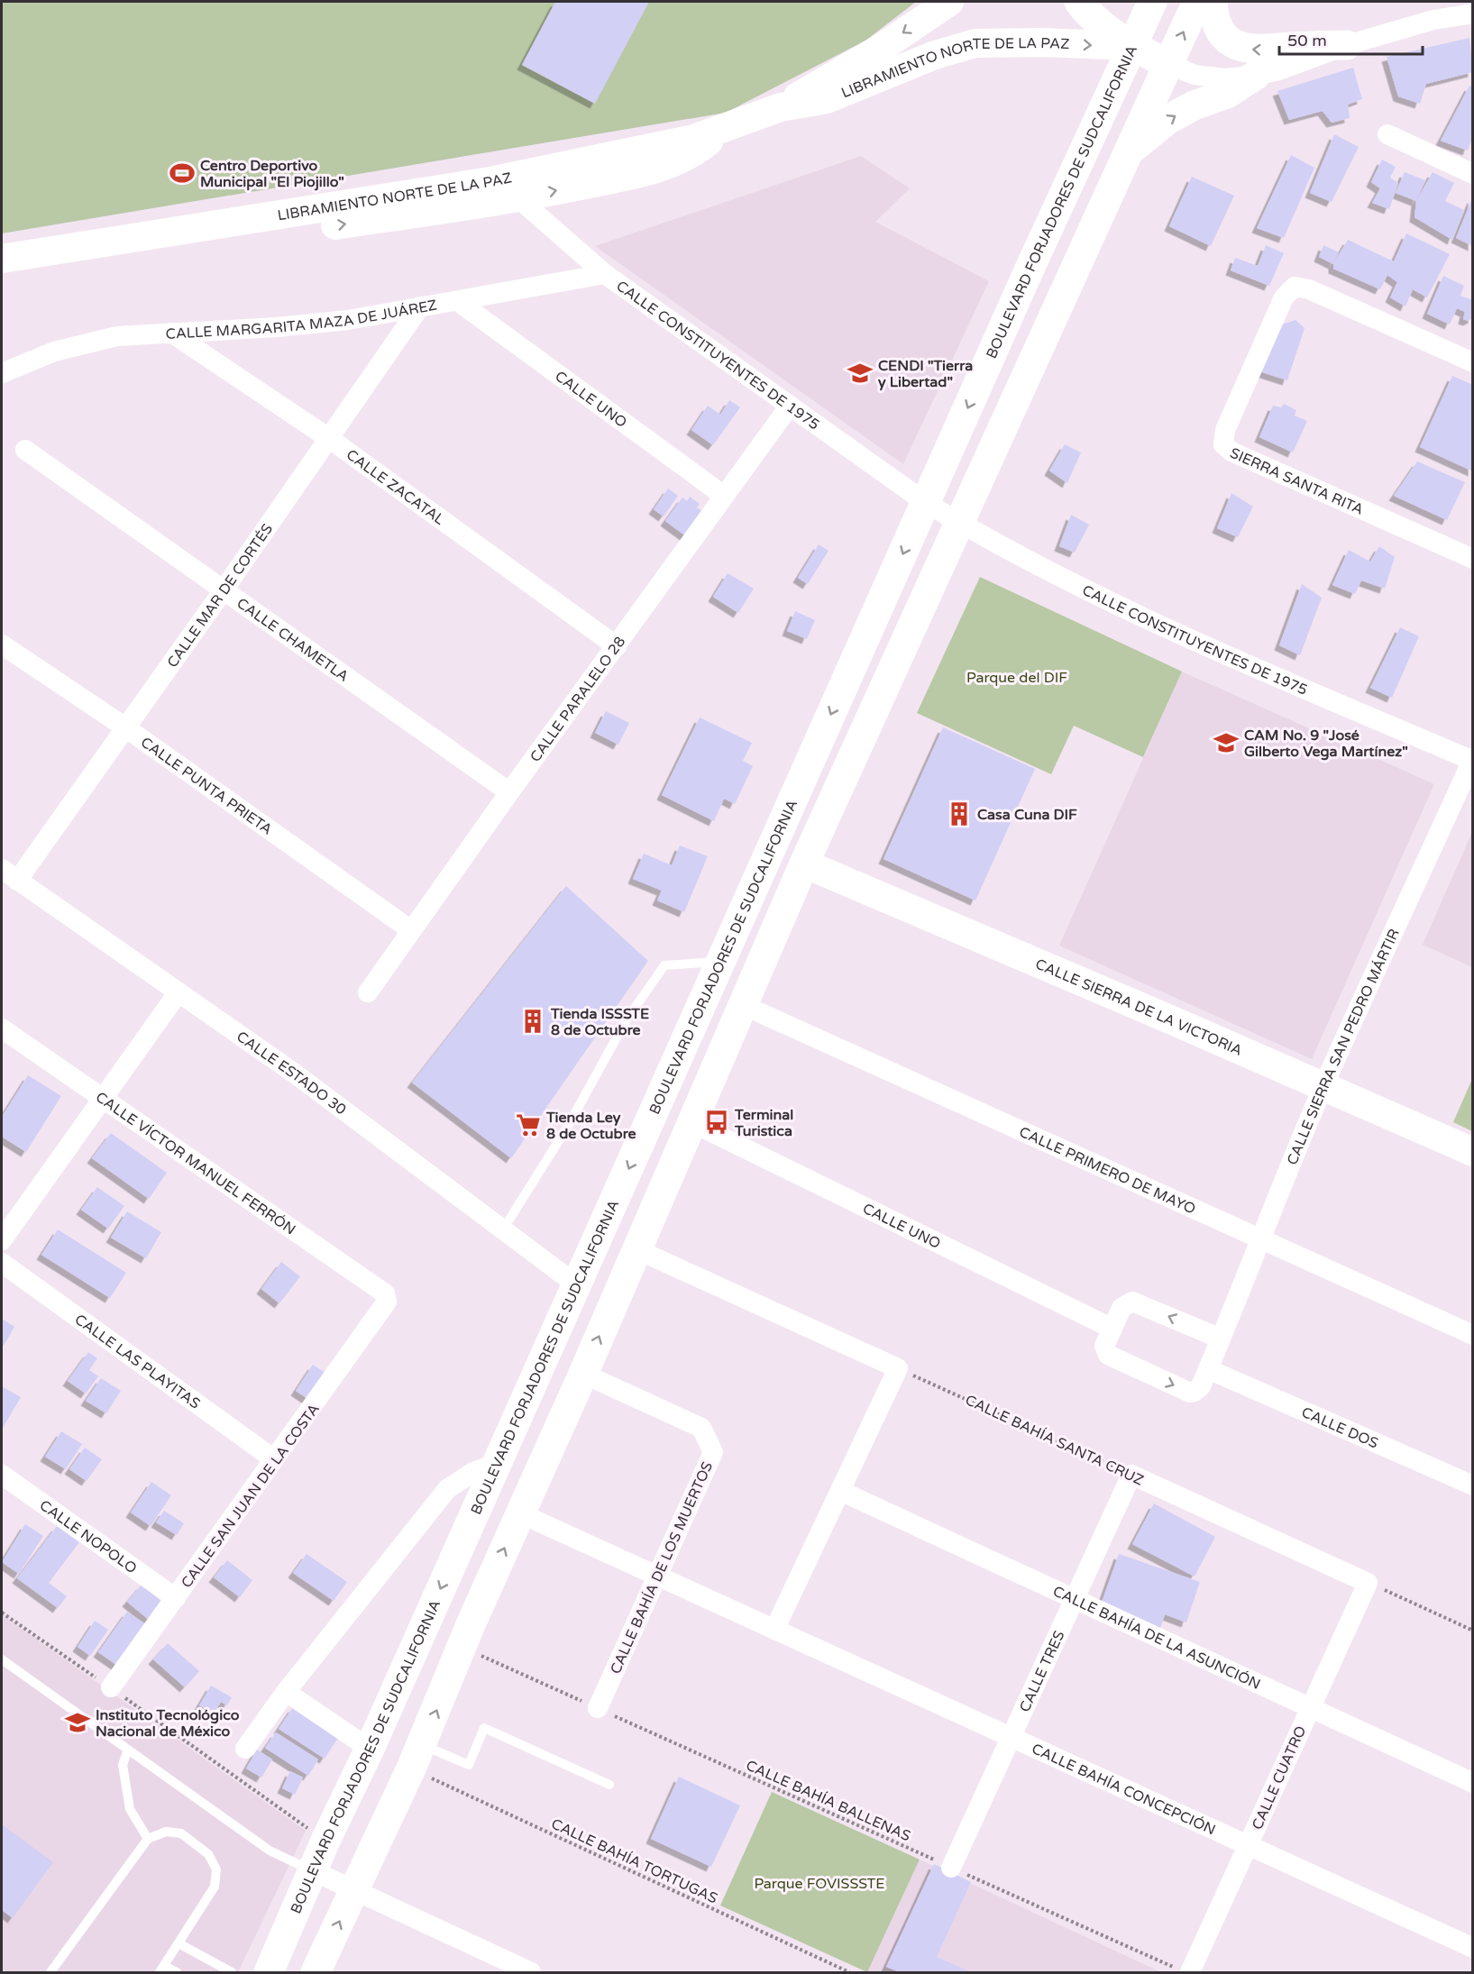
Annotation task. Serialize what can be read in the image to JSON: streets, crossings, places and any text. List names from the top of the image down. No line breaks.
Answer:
{"streets":{"main road":["LIBRAMIENTO NORTE DE LA PAZ","BOULEVARD FORJADORES DE SUDCALIFORNIA","CALLE SIERRA DE LA VICTORIA"],"street":["CALLE MARGARITA MAZA DE JUÁREZ","CALLE CONSTITUYENTES DE 1975","CALLE UNO","SIERRA SANTA RITA","CALLE ZACATAL","CALLE MAR DE CORTÉS","CALLE CHAMETLA","CALLE PARALELO 28","CALLE PUNTA PRIETA","CALLE SIERRA SAN PEDRO MÁRTIR","CALLE ESTADO 30","CALLE VÍCTOR MANUEL FERRÓN","CALLE PRIMERO DE MAYO","CALLE LAS PLAYITAS","CALLE DOS","CALLE BAHÍA SANTA CRUZ","CALLE SAN JUAN DE LA COSTA","CALLE NOPOLO","CALLE BAHÍA DE LOS MUERTOS","CALLE BAHÍA DE LA ASUNCIÓN","CALLE TRES","CALLE CUATRO","CALLE BAHÍA CONCEPCIÓN"],"path":["CALLE BAHÍA BALLENAS","CALLE BAHÍA TORTUGAS"]},"crossings":[["LIBRAMIENTO NORTE DE LA PAZ","BOULEVARD FORJADORES DE SUDCALIFORNIA"],["BOULEVARD FORJADORES DE SUDCALIFORNIA","CALLE CONSTITUYENTES DE 1975"],["BOULEVARD FORJADORES DE SUDCALIFORNIA","CALLE ESTADO 30"],["CALLE MARGARITA MAZA DE JUÁREZ","CALLE CONSTITUYENTES DE 1975"],["CALLE MARGARITA MAZA DE JUÁREZ","CALLE UNO"],["CALLE MARGARITA MAZA DE JUÁREZ","CALLE ZACATAL"],["CALLE MARGARITA MAZA DE JUÁREZ","CALLE MAR DE CORTÉS"],["CALLE CONSTITUYENTES DE 1975","CALLE PARALELO 28"],["CALLE CONSTITUYENTES DE 1975","CALLE SIERRA SAN PEDRO MÁRTIR"],["CALLE UNO","CALLE PARALELO 28"],["CALLE UNO","CALLE SIERRA SAN PEDRO MÁRTIR"],["CALLE ZACATAL","CALLE MAR DE CORTÉS"],["CALLE ZACATAL","CALLE PARALELO 28"],["CALLE MAR DE CORTÉS","CALLE CHAMETLA"],["CALLE MAR DE CORTÉS","CALLE PUNTA PRIETA"],["CALLE MAR DE CORTÉS","CALLE ESTADO 30"],["CALLE CHAMETLA","CALLE PARALELO 28"],["CALLE PARALELO 28","CALLE PUNTA PRIETA"],["CALLE SIERRA DE LA VICTORIA","CALLE SIERRA SAN PEDRO MÁRTIR"],["CALLE SIERRA SAN PEDRO MÁRTIR","CALLE PRIMERO DE MAYO"],["CALLE SIERRA SAN PEDRO MÁRTIR","CALLE DOS"],["CALLE VÍCTOR MANUEL FERRÓN","CALLE SAN JUAN DE LA COSTA"],["CALLE LAS PLAYITAS","CALLE SAN JUAN DE LA COSTA"],["CALLE BAHÍA SANTA CRUZ","CALLE TRES"],["CALLE BAHÍA SANTA CRUZ","CALLE CUATRO"],["CALLE SAN JUAN DE LA COSTA","CALLE NOPOLO"],["CALLE BAHÍA DE LOS MUERTOS","CALLE BAHÍA CONCEPCIÓN"],["CALLE BAHÍA DE LOS MUERTOS","CALLE BAHÍA BALLENAS"],["CALLE BAHÍA DE LA ASUNCIÓN","CALLE TRES"],["CALLE BAHÍA DE LA ASUNCIÓN","CALLE CUATRO"],["CALLE TRES","CALLE BAHÍA CONCEPCIÓN"],["CALLE TRES","CALLE BAHÍA BALLENAS"],["CALLE CUATRO","CALLE BAHÍA CONCEPCIÓN"],["CALLE CUATRO","CALLE BAHÍA BALLENAS"]],"parks":["Parque del DIF","Parque FOVISSSTE"],"places":{"sports":["Centro Deportivo Municipal \"El Piojillo\""],"school or university":["CENDI \"Tierra y Libertad\"","CAM No. 9 \"José Gilberto Vega Martínez\"","Instituto Tecnológico Nacional de México"],"building":["Casa Cuna DIF","Tienda ISSSTE 8 de Octubre"],"bus stop":["Terminal Turistica"],"supermarket":["Tienda Ley 8 de Octubre"]},"scale_bar":"50 m"}
